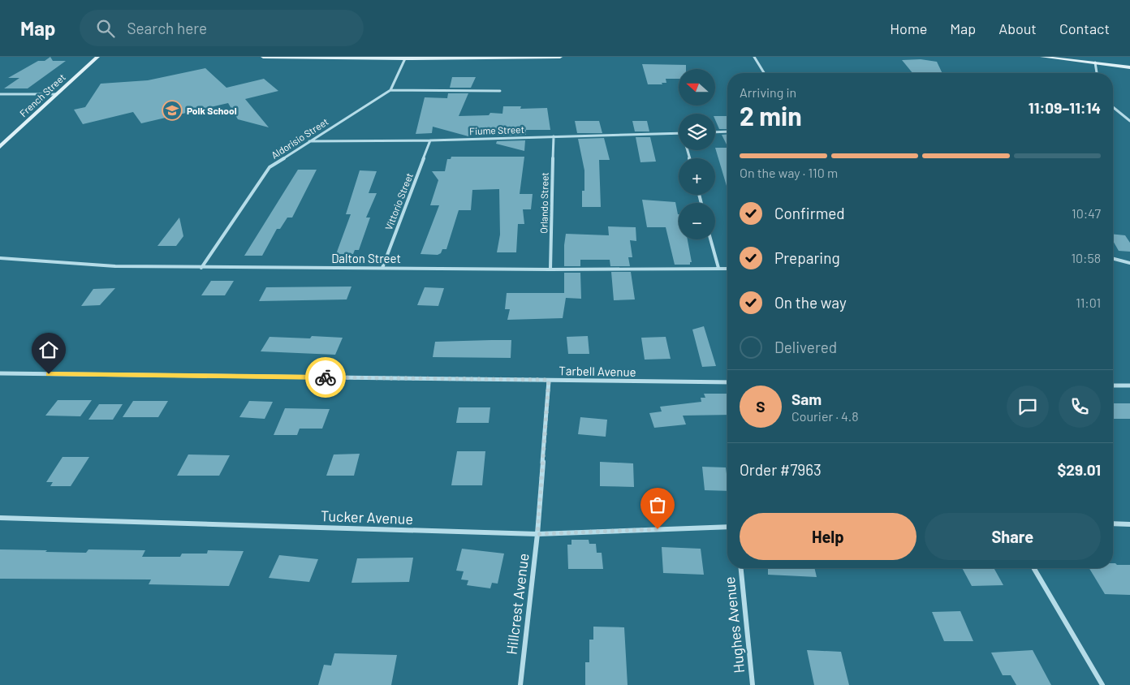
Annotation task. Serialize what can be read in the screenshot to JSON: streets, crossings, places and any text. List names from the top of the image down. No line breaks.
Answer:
{"streets":{"main road":["French Street"],"street":["Fiume Street","Aldorisio Street","Vittorio Street","Orlando Street","Dalton Street","Tarbell Avenue","Tucker Avenue","Hillcrest Avenue","Hughes Avenue"]},"crossings":[["Fiume Street","Aldorisio Street"],["Fiume Street","Vittorio Street"],["Fiume Street","Orlando Street"],["Aldorisio Street","Dalton Street"],["Vittorio Street","Dalton Street"],["Orlando Street","Dalton Street"],["Tarbell Avenue","Hillcrest Avenue"],["Tucker Avenue","Hillcrest Avenue"]],"places":{"school or university":["Polk School"]},"north":"left","page":{"header":"Map","search":"Search here","nav":["Home","Map","About","Contact"],"map_buttons":["+","−"],"heading":["2 min","Arriving in","11:09–11:14"],"panel":["Sam","Courier · 4.8","Order #7963","$29.01"],"bar":"On the way · 110 m","list":[["Confirmed","10:47"],["Preparing","10:58"],["On the way","11:01"],"Delivered"],"round":"S","buttons":["Help","Share"]}}
